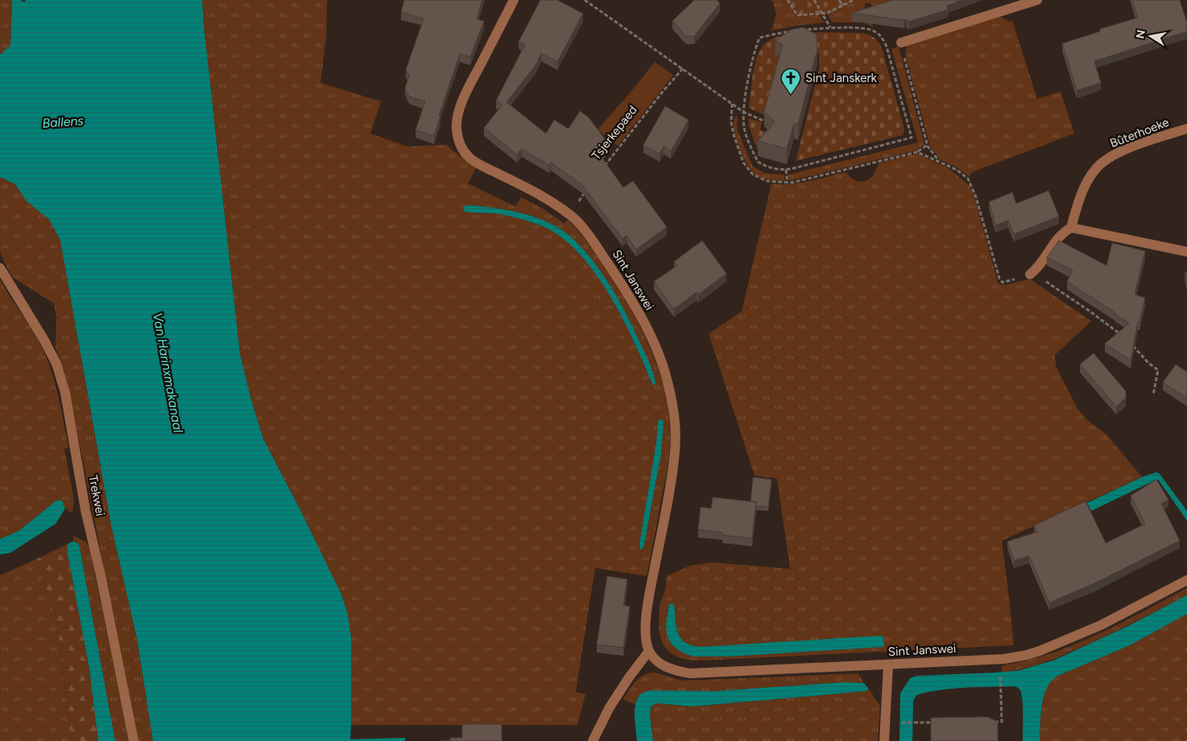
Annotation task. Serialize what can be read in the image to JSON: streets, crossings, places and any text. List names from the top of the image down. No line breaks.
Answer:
{"streets":{"street":["Bûterhoeke","Sint Janswei","Trekwei"],"path":["Tsjerkepaed"]},"water":["Ballens","Van Harinxmakanaal"],"places":{"church":["Sint Janskerk"]},"north":"left"}
